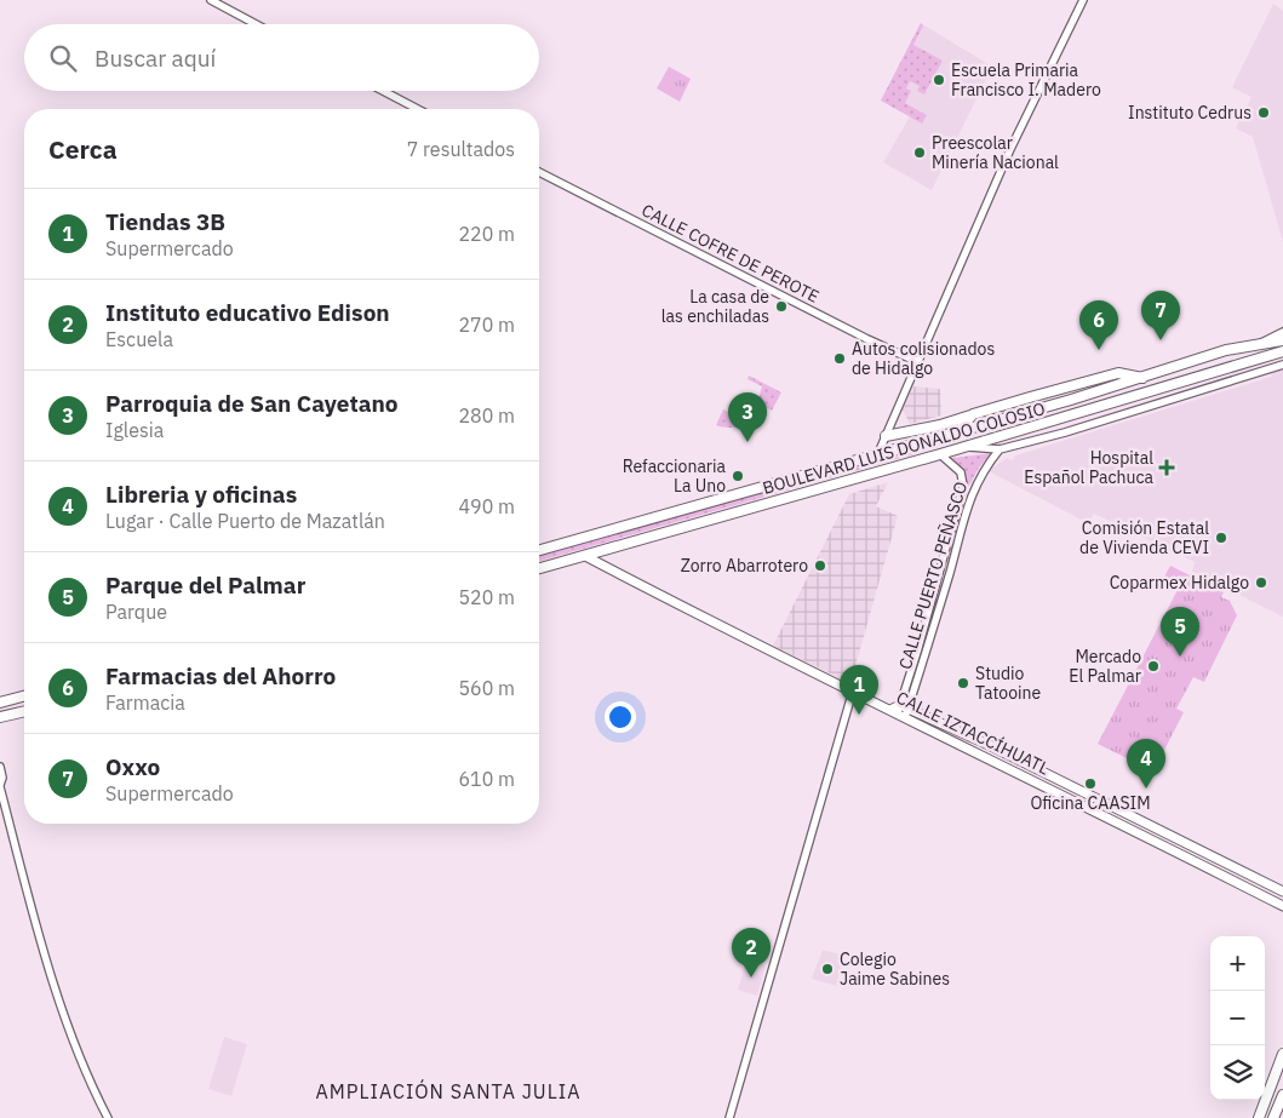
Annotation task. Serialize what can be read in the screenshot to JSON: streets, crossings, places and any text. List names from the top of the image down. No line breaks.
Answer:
{"streets":{"main road":["BOULEVARD LUIS DONALDO COLOSIO","CALLE IZTACCÍHUATL"],"street":["CALLE COFRE DE PEROTE","CALLE PUERTO PEÑASCO"]},"crossings":[["BOULEVARD LUIS DONALDO COLOSIO","CALLE PUERTO PEÑASCO"],["BOULEVARD LUIS DONALDO COLOSIO","CALLE IZTACCÍHUATL"],["CALLE PUERTO PEÑASCO","CALLE IZTACCÍHUATL"]],"districts":["AMPLIACIÓN SANTA JULIA"],"places":{"other":["Escuela Primaria Francisco I. Madero","Instituto Cedrus","Preescolar Minería Nacional","La casa de las enchiladas","Autos colisionados de Hidalgo","Refaccionaria La Uno","Comisión Estatal de Vivienda CEVI","Zorro Abarrotero","Coparmex Hidalgo","Mercado El Palmar","Studio Tatooine","Oficina CAASIM","Colegio Jaime Sabines"],"health":["Hospital Español Pachuca"]},"page":{"search":"Buscar aquí","heading":["Cerca","7 resultados"],"list":[{"mark":"1","name":"Tiendas 3B","note":"Supermercado","value":"220 m"},{"mark":"2","name":"Instituto educativo Edison","note":"Escuela","value":"270 m"},{"mark":"3","name":"Parroquia de San Cayetano","note":"Iglesia","value":"280 m"},{"mark":"4","name":"Libreria y oficinas","note":"Lugar · Calle Puerto de Mazatlán","value":"490 m"},{"mark":"5","name":"Parque del Palmar","note":"Parque","value":"520 m"},{"mark":"6","name":"Farmacias del Ahorro","note":"Farmacia","value":"560 m"},{"mark":"7","name":"Oxxo","note":"Supermercado","value":"610 m"}],"pins":["7","6","3","5","1","4","2"],"map_buttons":["+","−"]}}
